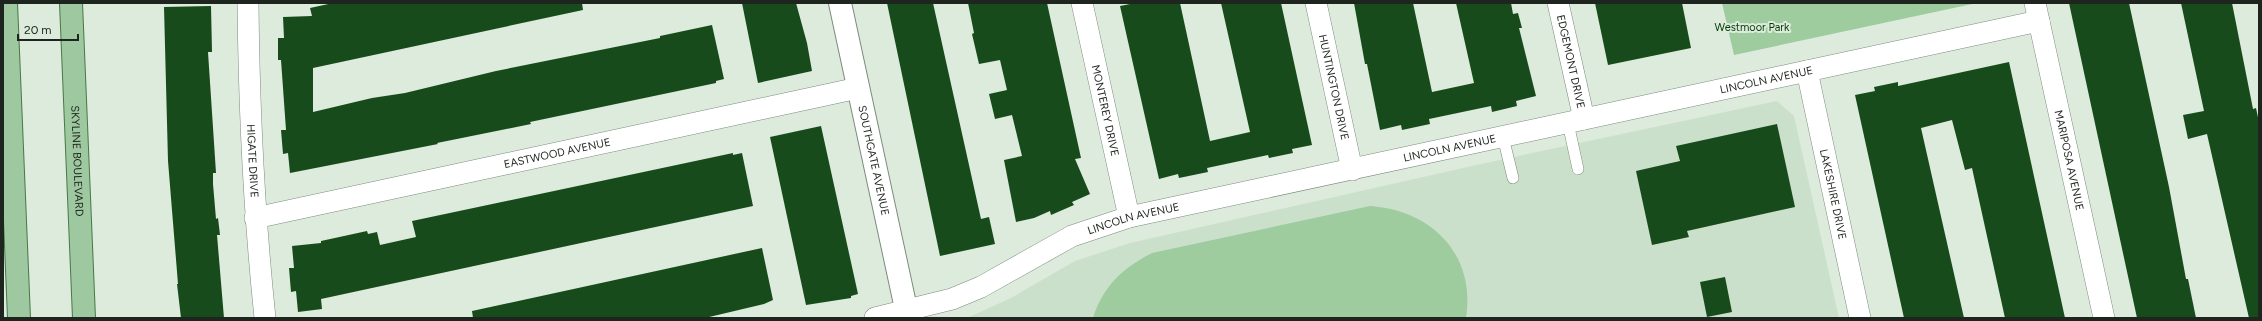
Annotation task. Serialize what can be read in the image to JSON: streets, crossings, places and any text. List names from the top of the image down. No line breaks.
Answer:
{"streets":{"main road":["SKYLINE BOULEVARD"],"street":["EDGEMONT DRIVE","LINCOLN AVENUE","HUNTINGTON DRIVE","MONTEREY DRIVE","EASTWOOD AVENUE","MARIPOSA AVENUE","HIGATE DRIVE","SOUTHGATE AVENUE","LAKESHIRE DRIVE"]},"crossings":[["EDGEMONT DRIVE","LINCOLN AVENUE"],["LINCOLN AVENUE","HUNTINGTON DRIVE"],["LINCOLN AVENUE","MONTEREY DRIVE"],["LINCOLN AVENUE","MARIPOSA AVENUE"],["LINCOLN AVENUE","SOUTHGATE AVENUE"],["LINCOLN AVENUE","LAKESHIRE DRIVE"],["EASTWOOD AVENUE","HIGATE DRIVE"],["EASTWOOD AVENUE","SOUTHGATE AVENUE"]],"parks":["Westmoor Park"],"scale_bar":"20 m"}
